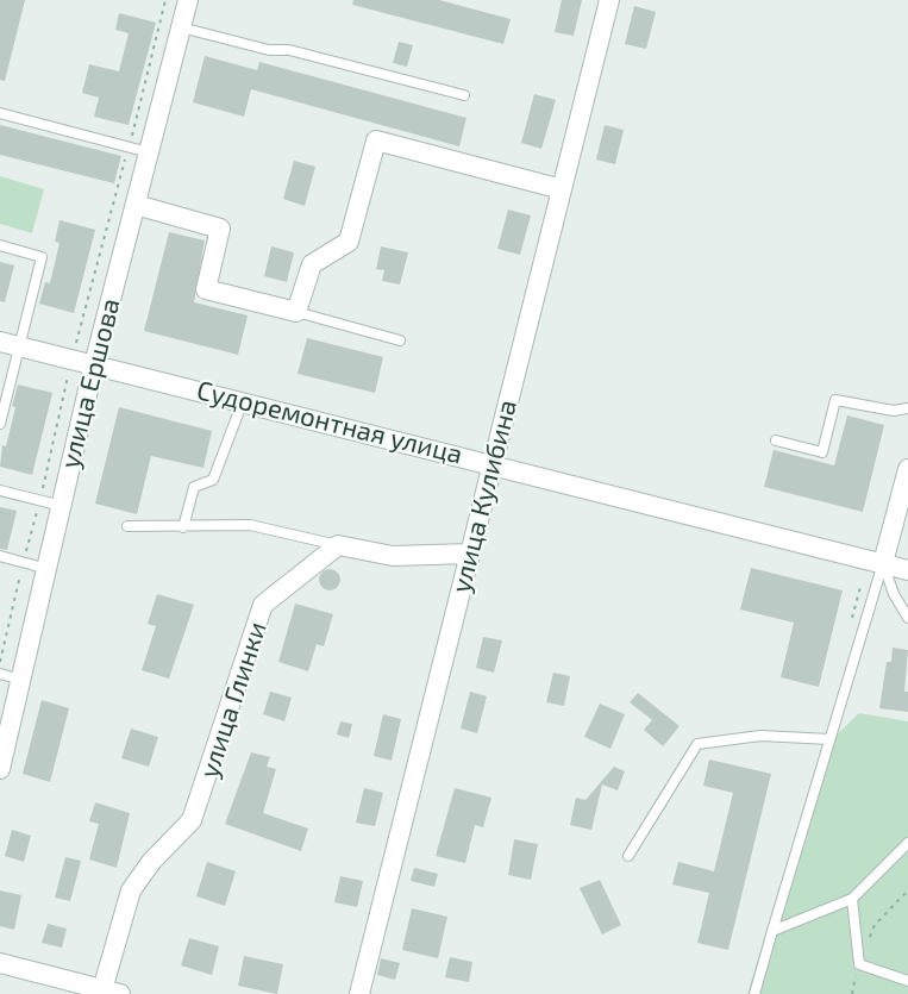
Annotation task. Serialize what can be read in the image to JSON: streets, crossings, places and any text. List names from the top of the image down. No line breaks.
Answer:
{"streets":{"street":["улица Ершова","Судоремонтная улица","улица Кулибина","улица Глинки"]},"crossings":[["улица Ершова","Судоремонтная улица"],["Судоремонтная улица","улица Кулибина"]]}
